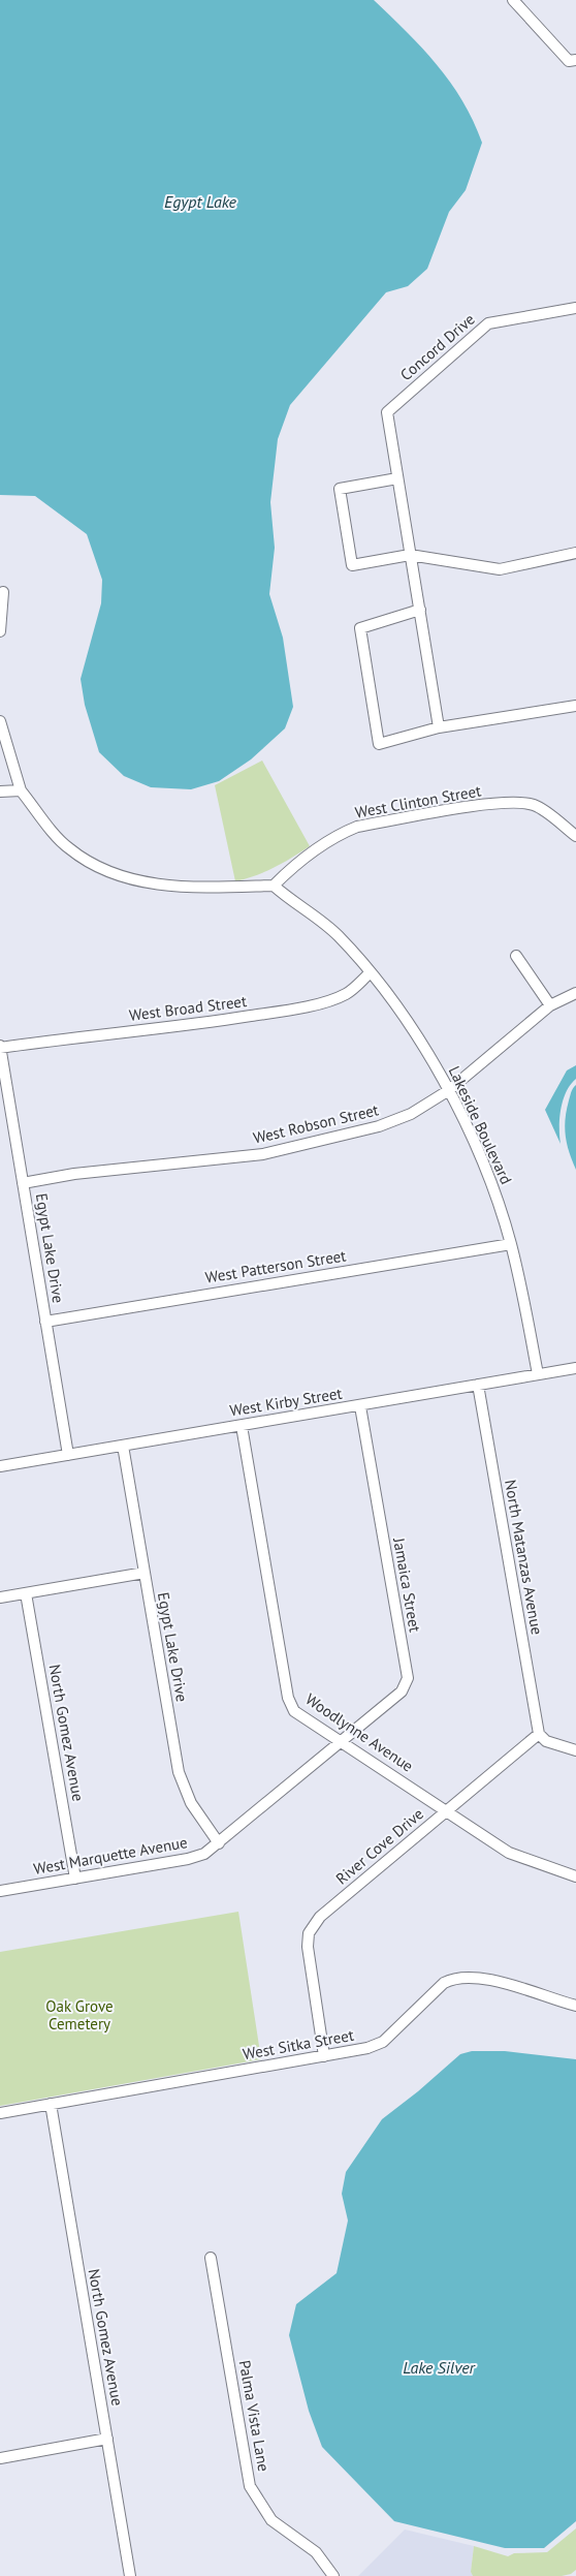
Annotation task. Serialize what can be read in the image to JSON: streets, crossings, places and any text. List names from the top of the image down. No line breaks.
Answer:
{"streets":{"street":["Concord Drive","West Clinton Street","West Broad Street","West Robson Street","Lakeside Boulevard","Egypt Lake Drive","West Patterson Street","West Kirby Street","North Matanzas Avenue","Jamaica Street","North Gomez Avenue","Woodlynne Avenue","River Cove Drive","West Marquette Avenue","West Sitka Street","Palma Vista Lane"]},"crossings":[["West Clinton Street","Lakeside Boulevard"],["West Broad Street","Lakeside Boulevard"],["West Broad Street","Egypt Lake Drive"],["West Robson Street","Lakeside Boulevard"],["West Robson Street","Egypt Lake Drive"],["Lakeside Boulevard","West Patterson Street"],["Lakeside Boulevard","West Kirby Street"],["Egypt Lake Drive","West Patterson Street"],["Egypt Lake Drive","West Kirby Street"],["Egypt Lake Drive","West Marquette Avenue"],["West Kirby Street","North Matanzas Avenue"],["West Kirby Street","Jamaica Street"],["West Kirby Street","Woodlynne Avenue"],["North Matanzas Avenue","River Cove Drive"],["Jamaica Street","Woodlynne Avenue"],["Jamaica Street","West Marquette Avenue"],["North Gomez Avenue","West Marquette Avenue"],["North Gomez Avenue","West Sitka Street"],["Woodlynne Avenue","River Cove Drive"],["Woodlynne Avenue","West Marquette Avenue"],["River Cove Drive","West Sitka Street"]],"water":["Egypt Lake","Lake Silver"],"parks":["Oak Grove Cemetery"]}
